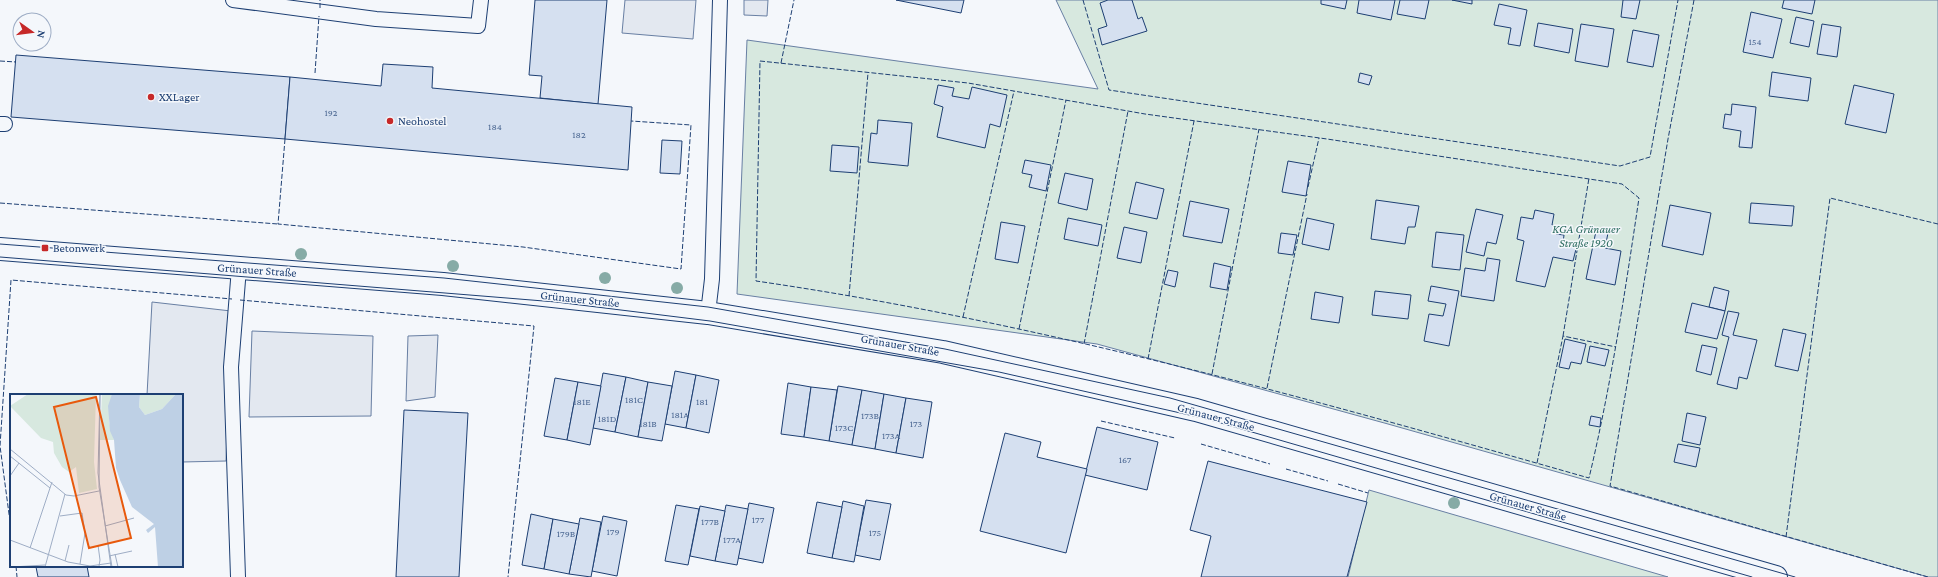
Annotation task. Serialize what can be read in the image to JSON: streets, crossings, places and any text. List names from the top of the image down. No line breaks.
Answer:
{"streets":{"main road":["Grünauer Straße"]},"parks":["KGA Grünauer Straße 1920"],"places":{"other":["XXLager","Neohostel"],"transit":["Betonwerk"]},"house_numbers":["154","192","184","182","181C","181E","181","181A","173B","181D","181B","173","173C","173A","167","177","177B","179","175","179B","177A"],"north":"right"}
